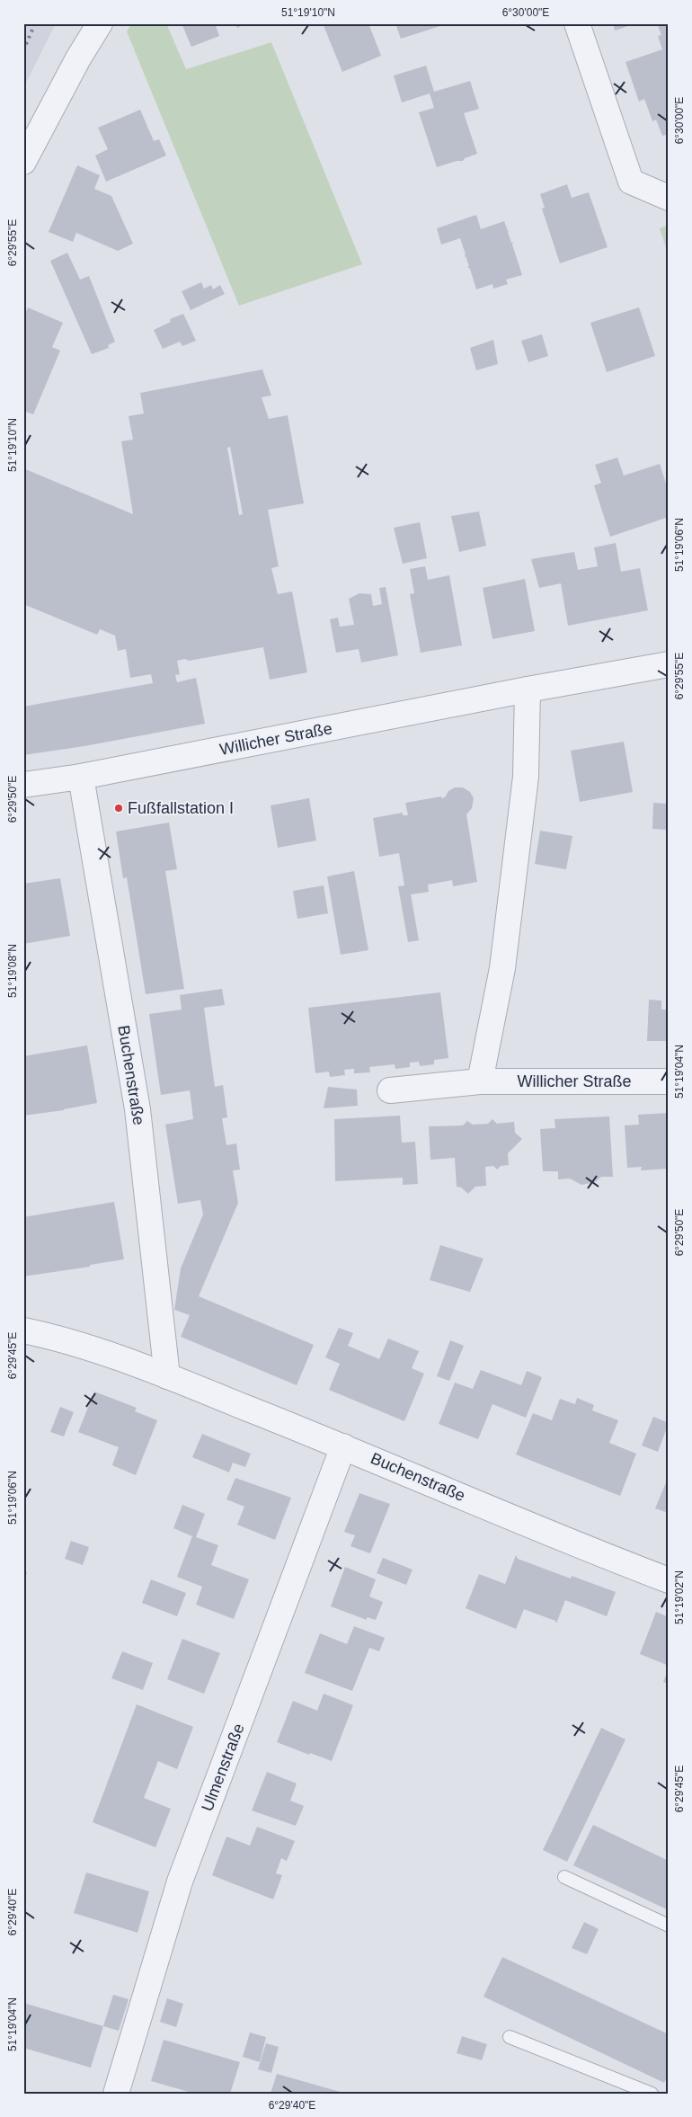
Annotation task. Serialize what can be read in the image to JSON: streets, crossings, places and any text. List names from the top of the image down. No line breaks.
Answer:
{"streets":{"street":["Willicher Straße","Buchenstraße","Ulmenstraße"]},"crossings":[["Willicher Straße","Buchenstraße"],["Buchenstraße","Ulmenstraße"]],"places":["Fußfallstation I"],"coordinates":["51°19'10\"N","6°30'00\"E","6°29'55\"E","51°19'06\"N","6°29'50\"E","51°19'08\"N","51°19'04\"N","6°29'45\"E","51°19'02\"N","6°29'40\"E"]}
